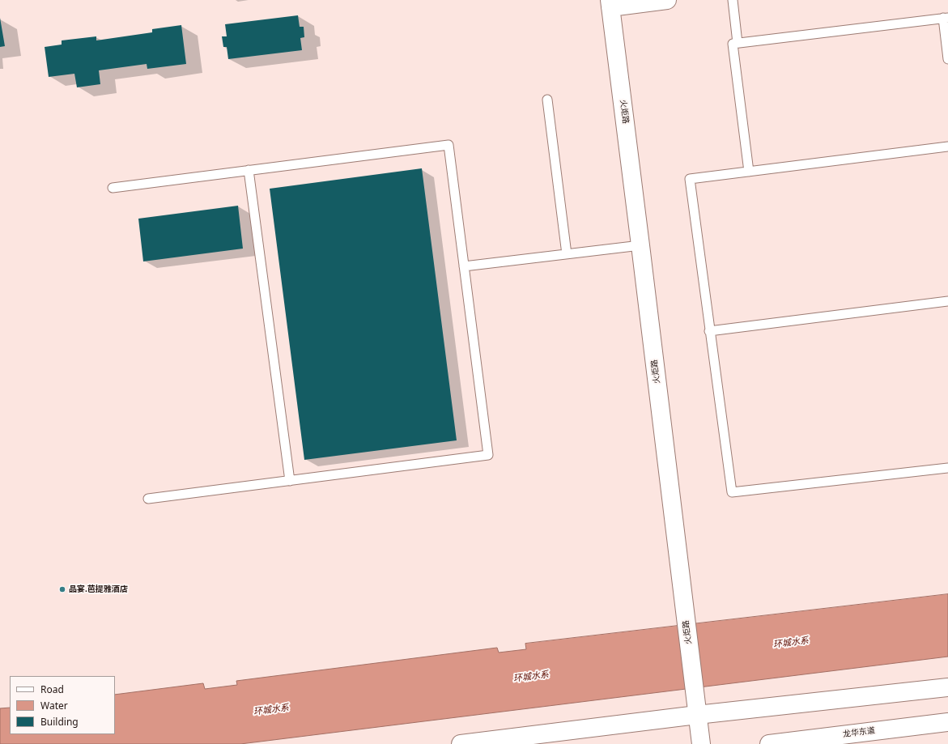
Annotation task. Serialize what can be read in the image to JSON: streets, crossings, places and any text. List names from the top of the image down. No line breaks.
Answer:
{"streets":{"street":["火炬路","龙华东道"]},"water":["环城水系"],"places":["品宴.芭提雅酒店"],"legend":["Road","Water","Building"]}
